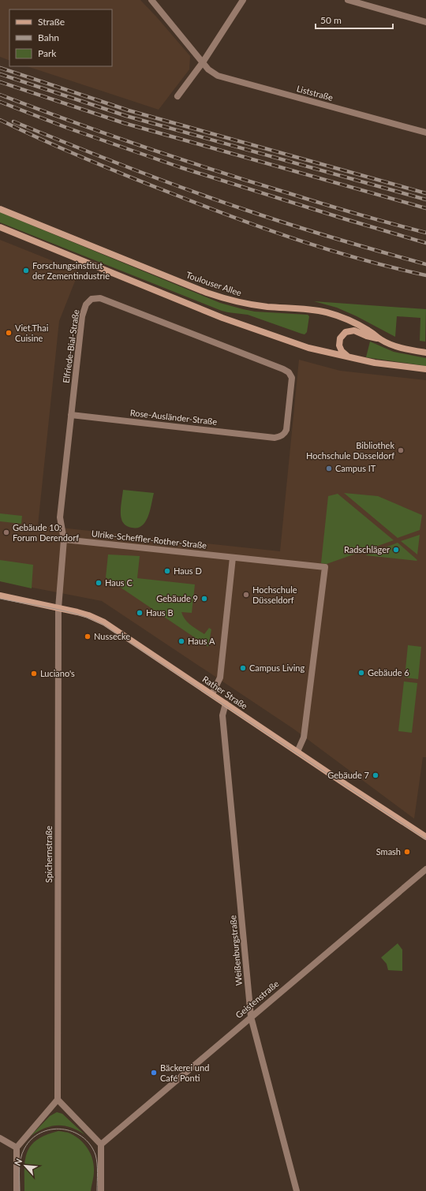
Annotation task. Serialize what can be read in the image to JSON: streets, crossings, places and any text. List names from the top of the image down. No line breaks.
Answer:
{"streets":{"main road":["Toulouser Allee","Rather Straße"],"street":["Liststraße","Elfriede-Bial-Straße","Rose-Ausländer-Straße","Ulrike-Scheffler-Rother-Straße","Spichernstraße","Weißenburgstraße","Geistenstraße"]},"crossings":[["Elfriede-Bial-Straße","Rose-Ausländer-Straße"],["Elfriede-Bial-Straße","Ulrike-Scheffler-Rother-Straße"],["Elfriede-Bial-Straße","Rather Straße"],["Elfriede-Bial-Straße","Spichernstraße"],["Ulrike-Scheffler-Rother-Straße","Rather Straße"],["Rather Straße","Spichernstraße"],["Rather Straße","Weißenburgstraße"],["Weißenburgstraße","Geistenstraße"]],"places":["Forschungsinstitut der Zementindustrie","Viet.Thai Cuisine","Bibliothek Hochschule Düsseldorf","Campus IT","Gebäude 10: Forum Derendorf","Radschläger","Haus D","Haus C","Hochschule Düsseldorf","Gebäude 9","Haus B","Nussecke","Haus A","Campus Living","Gebäude 6","Luciano's","Gebäude 7","Smash","Bäckerei und Café Ponti"],"legend":["Straße","Bahn","Park"],"scale_bar":"50 m","north":"top left"}
